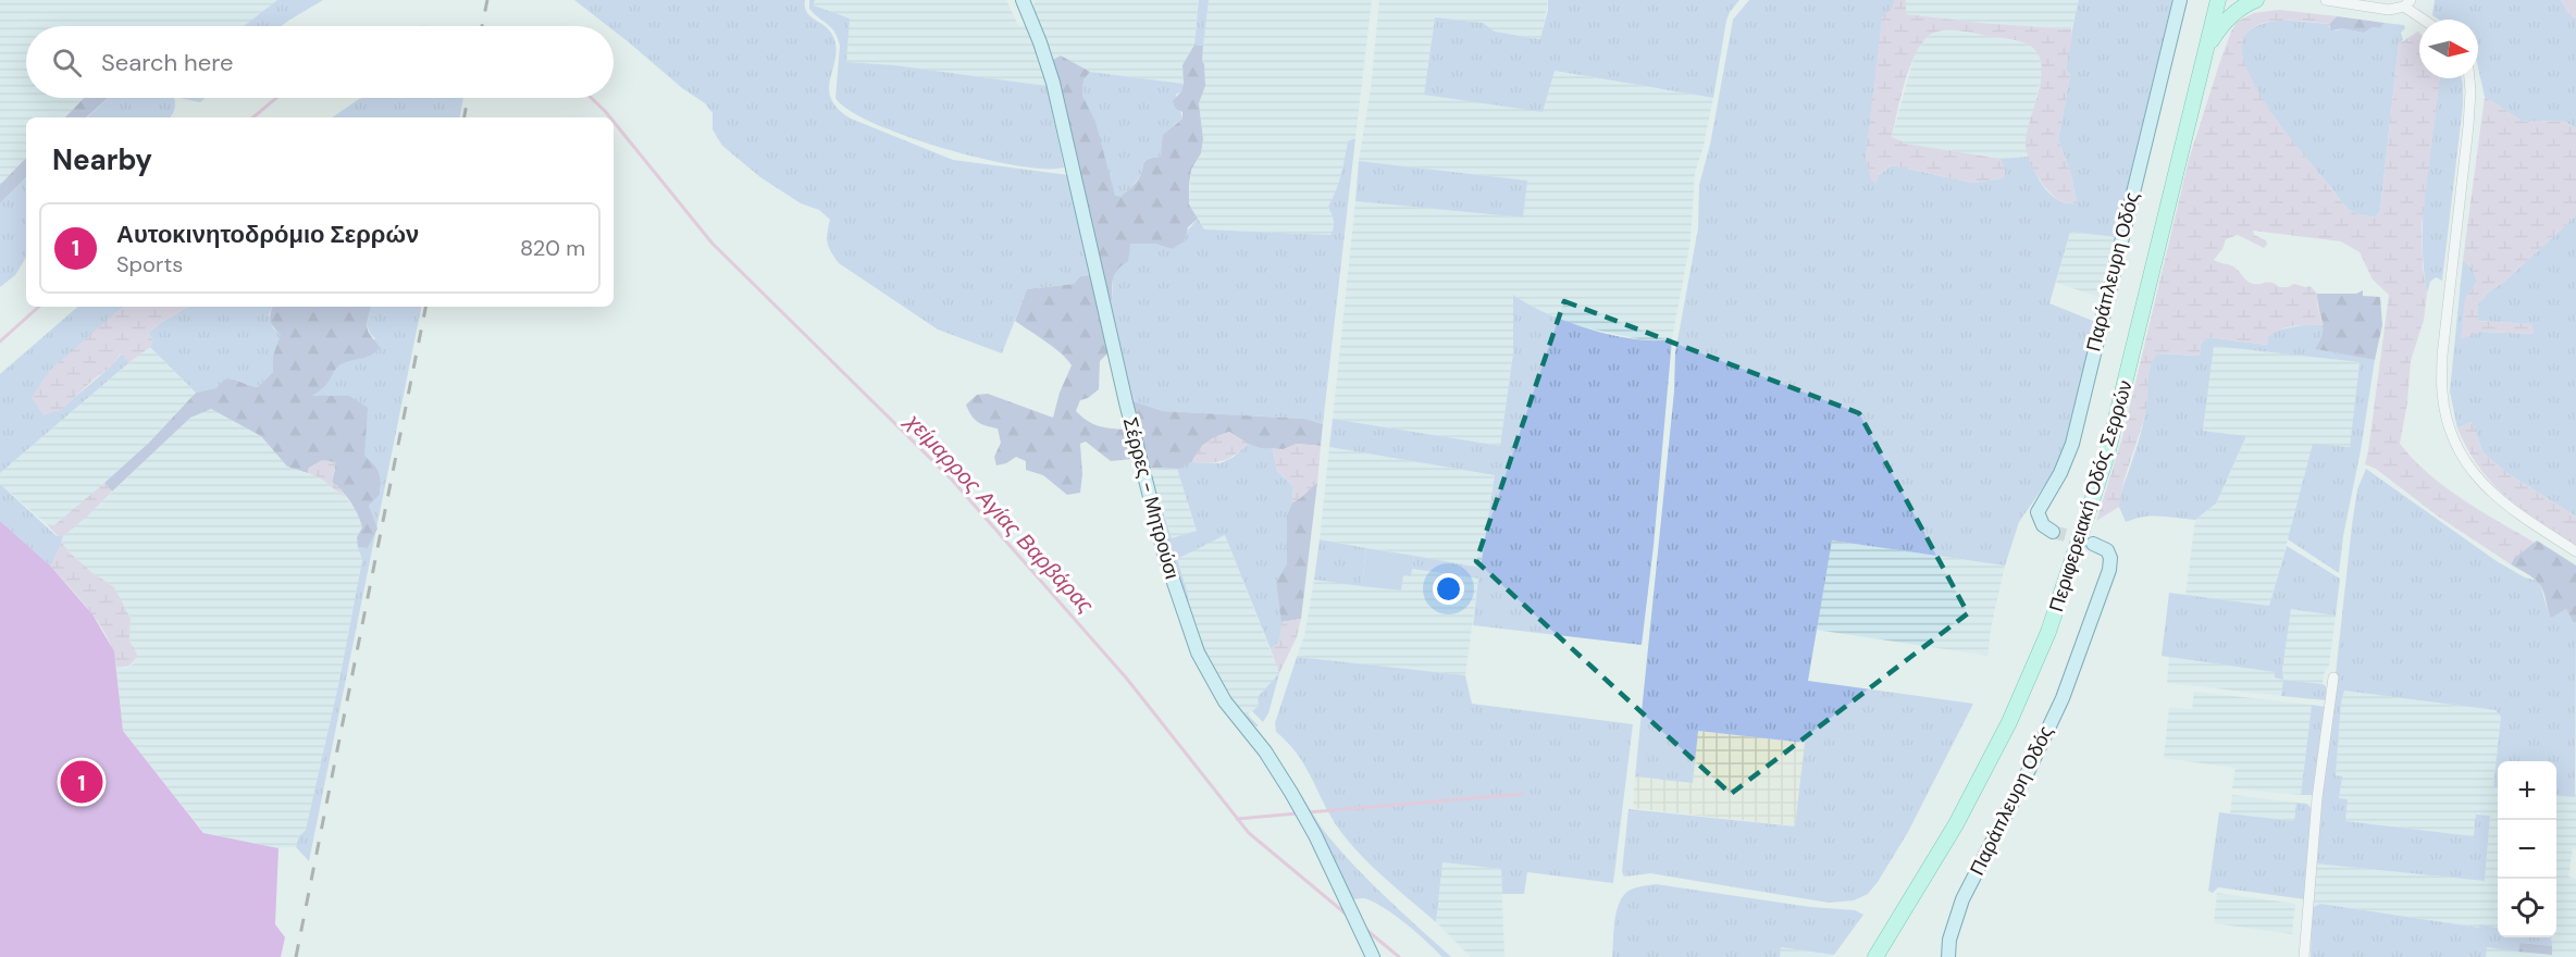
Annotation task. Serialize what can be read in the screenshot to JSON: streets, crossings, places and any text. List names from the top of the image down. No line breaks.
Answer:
{"streets":{"main road":["Περιφερειακή Οδός Σερρών"],"street":["Παράπλευρη Οδός","Σέρρες - Μητρούσι"]},"water":["χείμαρρος Αγίας Βαρβάρας"],"north":"right","page":{"search":"Search here","heading":"Nearby","list":[{"mark":"1","name":"Αυτοκινητοδρόμιο Σερρών","note":"Sports","value":"820 m"}],"pins":"1","map_buttons":["+","−"]}}
